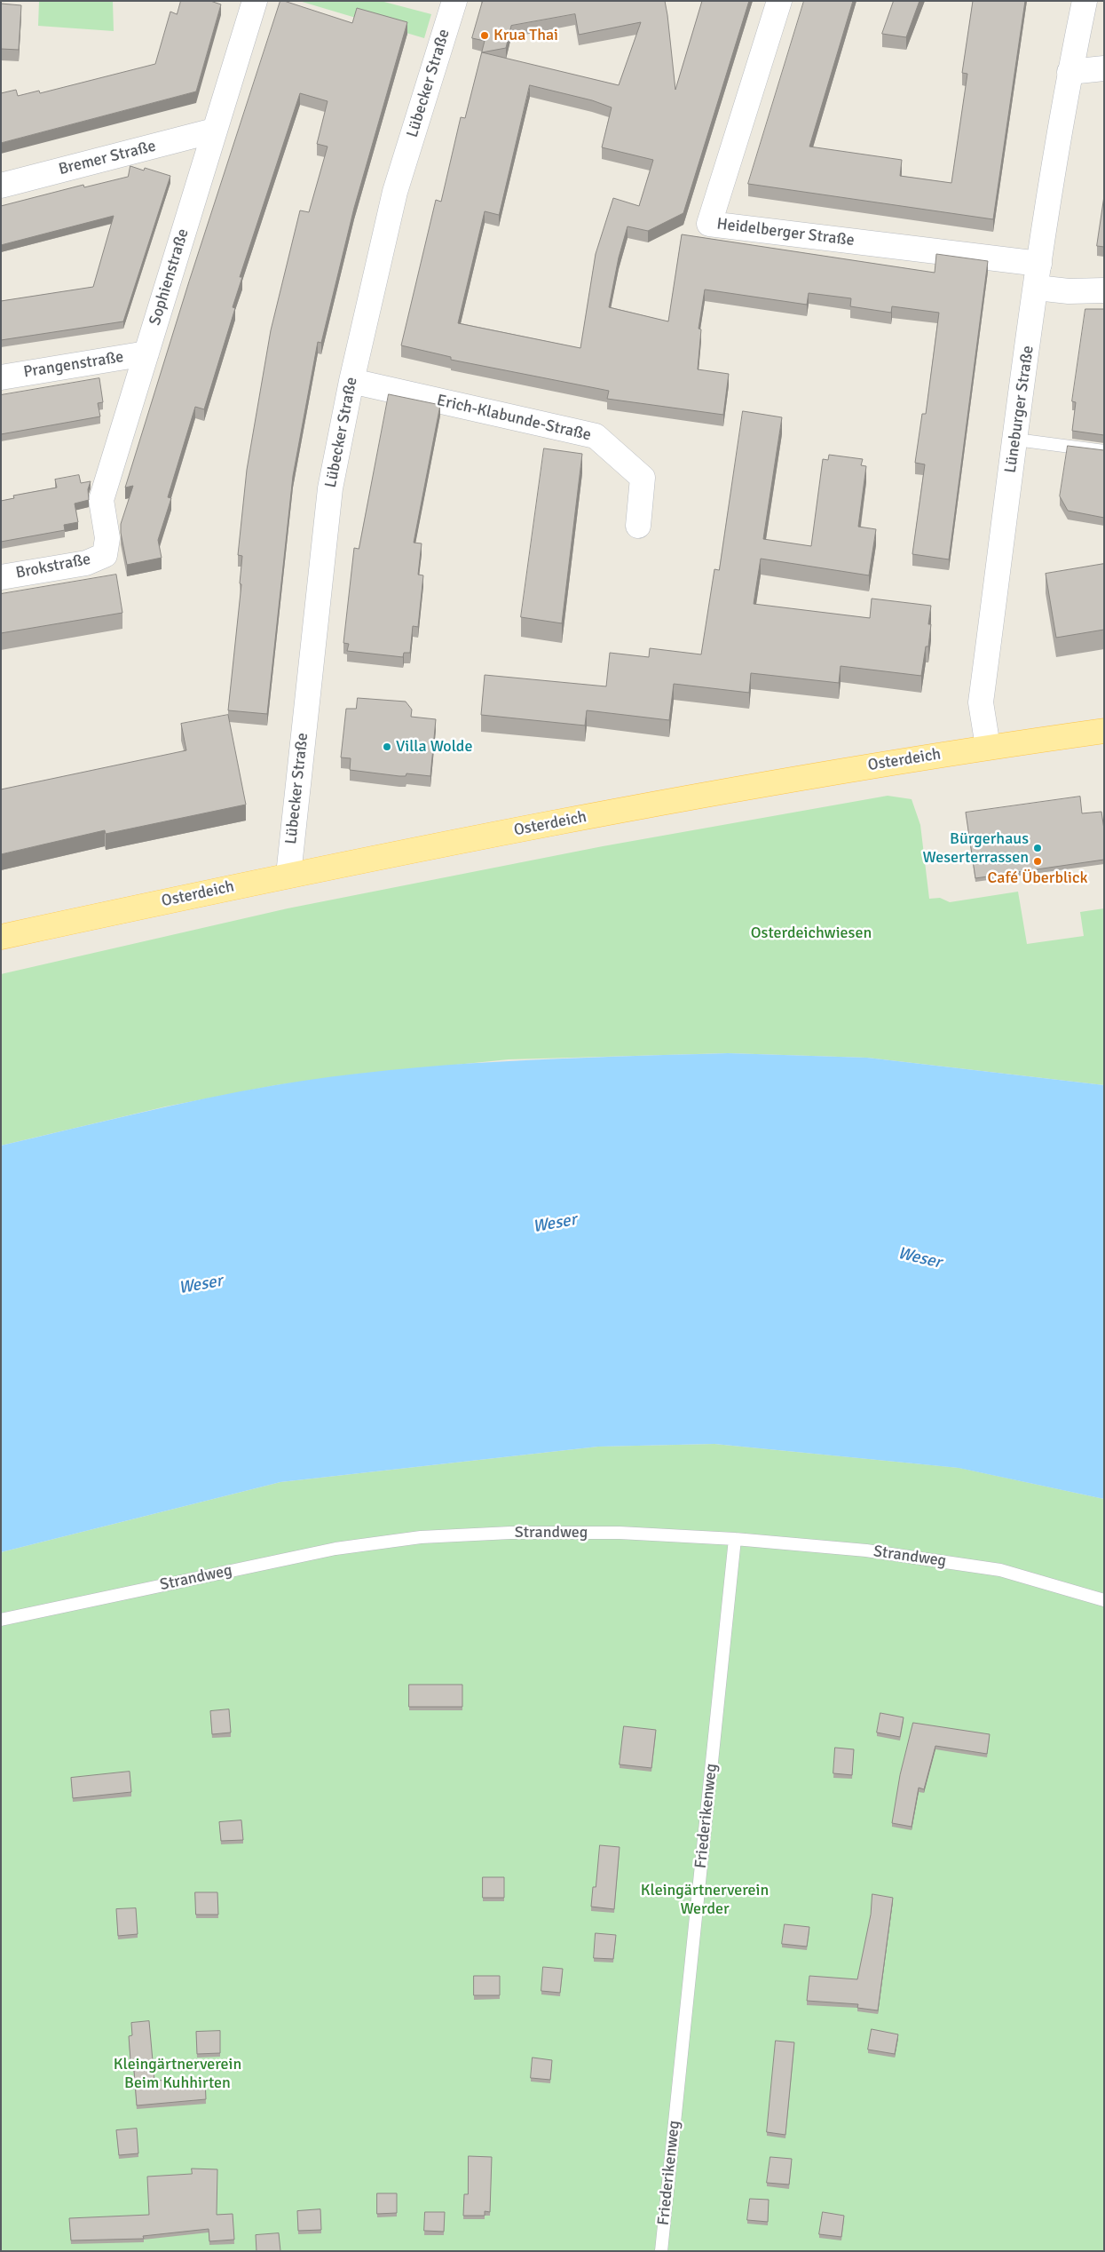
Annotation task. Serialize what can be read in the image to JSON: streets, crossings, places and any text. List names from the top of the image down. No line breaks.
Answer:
{"streets":{"main road":["Osterdeich"],"street":["Lübecker Straße","Bremer Straße","Heidelberger Straße","Sophienstraße","Prangenstraße","Lüneburger Straße","Erich-Klabunde-Straße","Brokstraße"],"lane":["Strandweg","Friederikenweg"]},"crossings":[["Lübecker Straße","Erich-Klabunde-Straße"],["Lübecker Straße","Osterdeich"],["Bremer Straße","Sophienstraße"],["Heidelberger Straße","Lüneburger Straße"],["Sophienstraße","Prangenstraße"],["Sophienstraße","Brokstraße"],["Lüneburger Straße","Osterdeich"],["Strandweg","Friederikenweg"]],"water":["Weser"],"parks":["Osterdeichwiesen","Kleingärtnerverein Werder","Kleingärtnerverein Beim Kuhhirten"],"places":["Krua Thai","Villa Wolde","Bürgerhaus Weserterrassen","Café Überblick"]}
